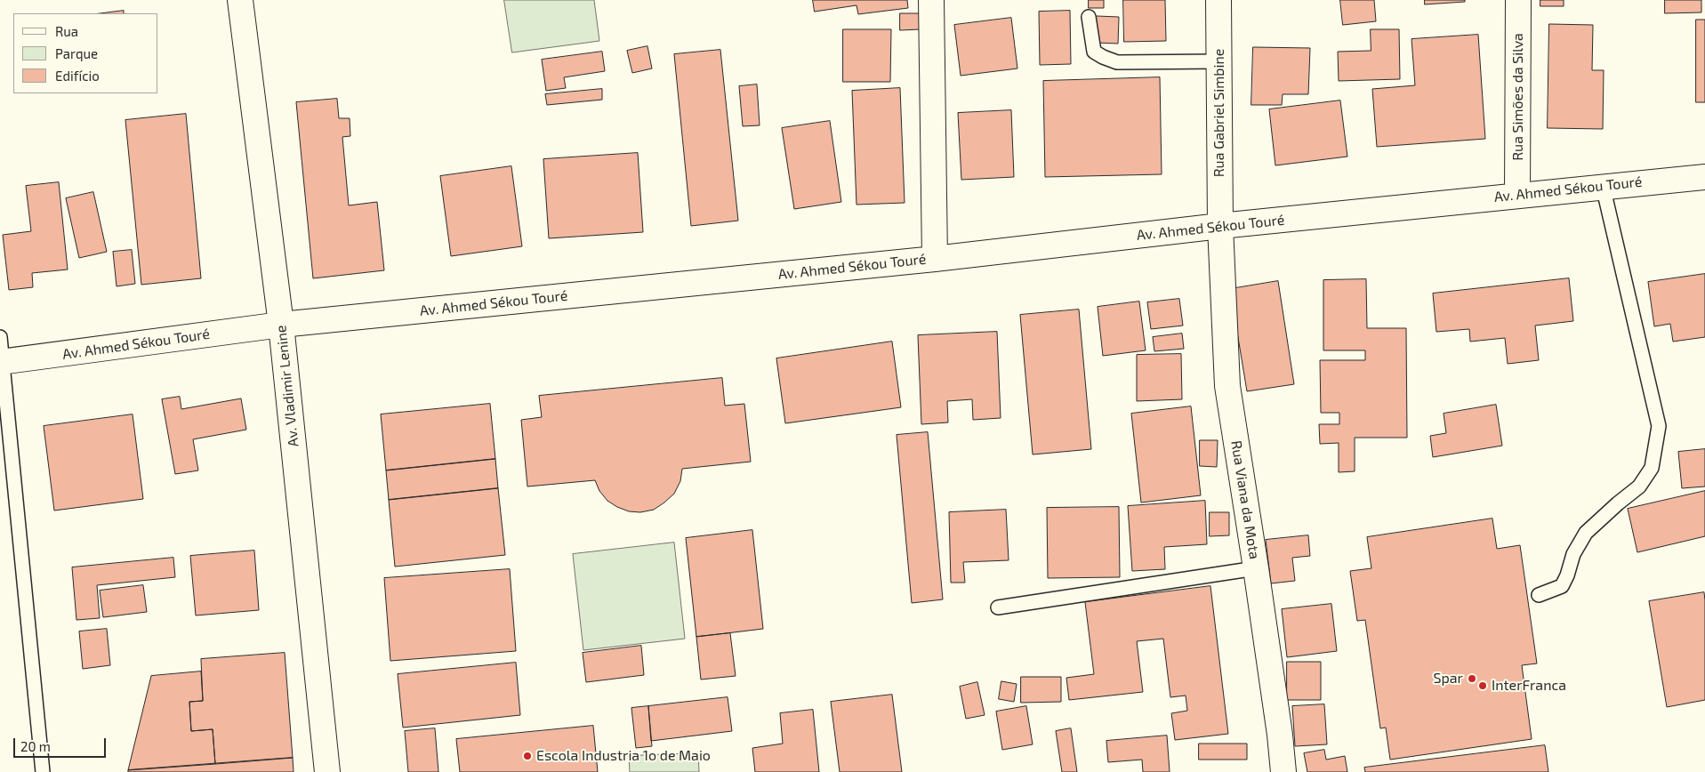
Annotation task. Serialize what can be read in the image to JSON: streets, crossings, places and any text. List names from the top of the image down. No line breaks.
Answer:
{"streets":{"street":["Rua Simões da Silva","Rua Gabriel Simbine","Av. Ahmed Sékou Touré","Av. Vladimir Lenine","Rua Viana da Mota"]},"crossings":[["Rua Simões da Silva","Av. Ahmed Sékou Touré"],["Rua Gabriel Simbine","Av. Ahmed Sékou Touré"],["Rua Gabriel Simbine","Rua Viana da Mota"],["Av. Ahmed Sékou Touré","Av. Vladimir Lenine"],["Av. Ahmed Sékou Touré","Rua Viana da Mota"]],"places":["Spar","InterFranca","Escola Industria 1o de Maio"],"legend":["Rua","Parque","Edifício"],"scale_bar":"20 m"}
